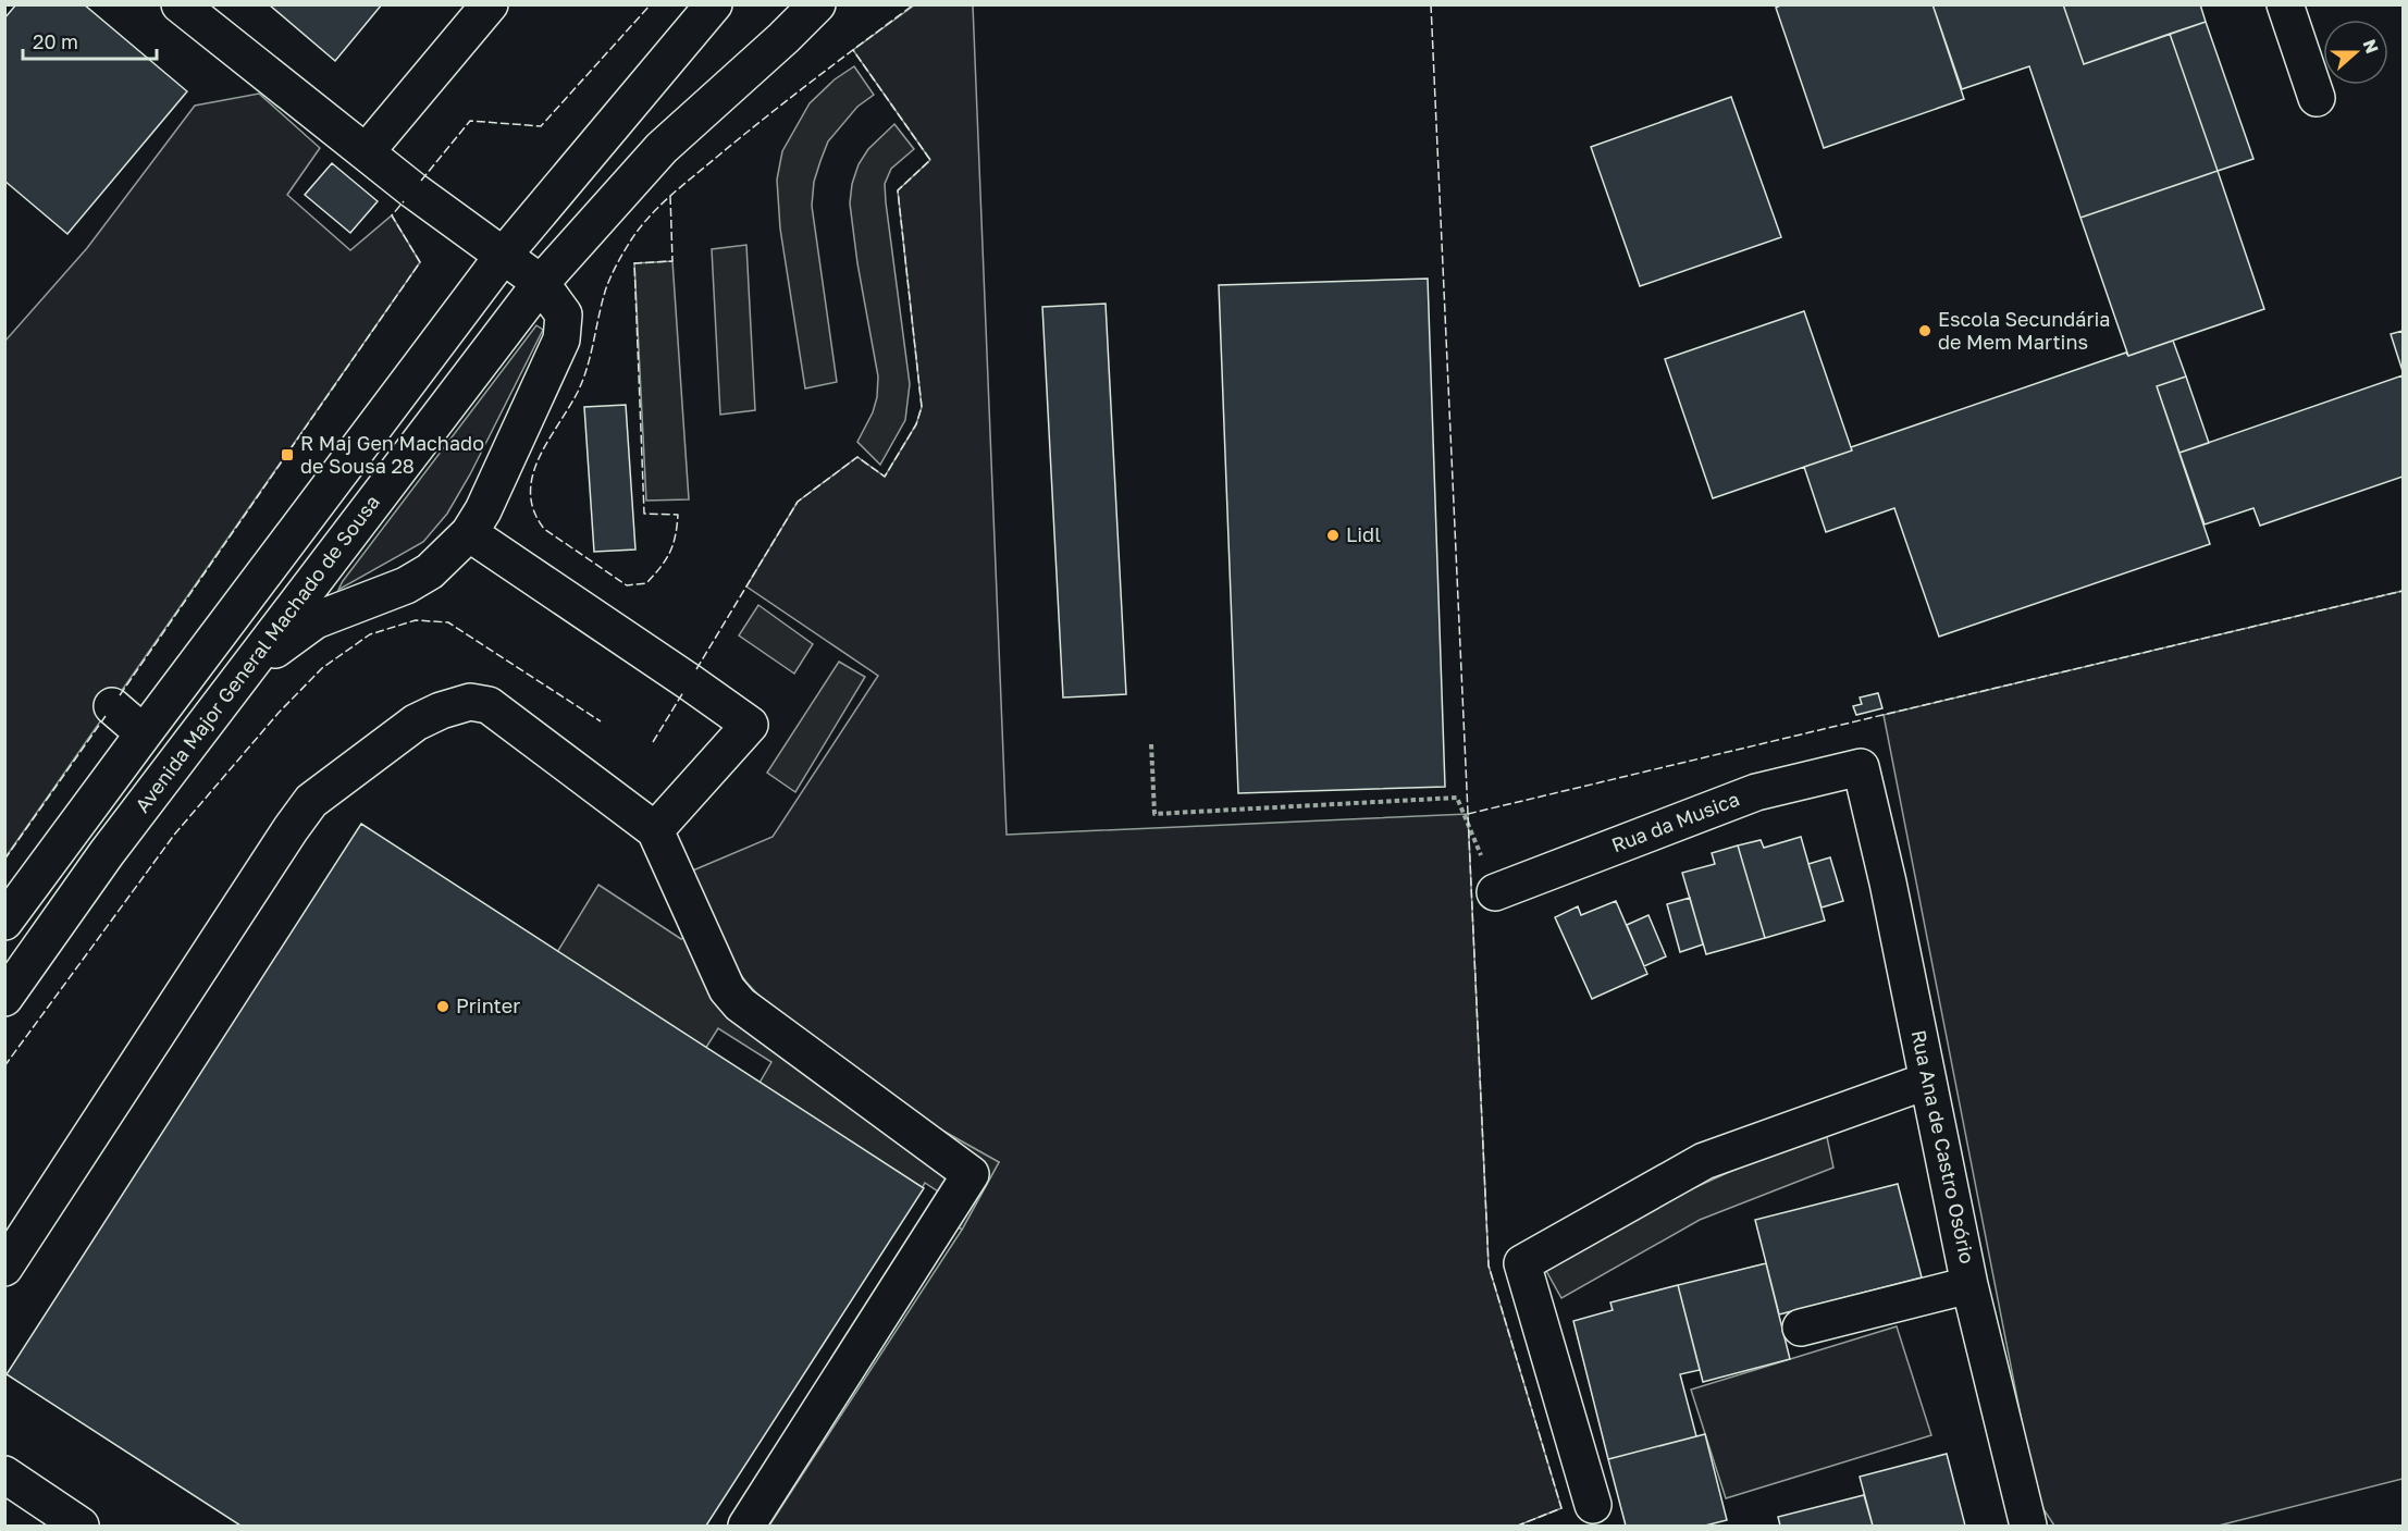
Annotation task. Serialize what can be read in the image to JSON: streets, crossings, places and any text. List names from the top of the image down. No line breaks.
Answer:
{"streets":{"street":["Avenida Major General Machado de Sousa","Rua da Musica","Rua Ana de Castro Osório"]},"crossings":[["Rua da Musica","Rua Ana de Castro Osório"]],"places":{"other":["Escola Secundária de Mem Martins","Lidl","Printer"],"transit":["R Maj Gen Machado de Sousa 28"]},"scale_bar":"20 m","north":"right"}
